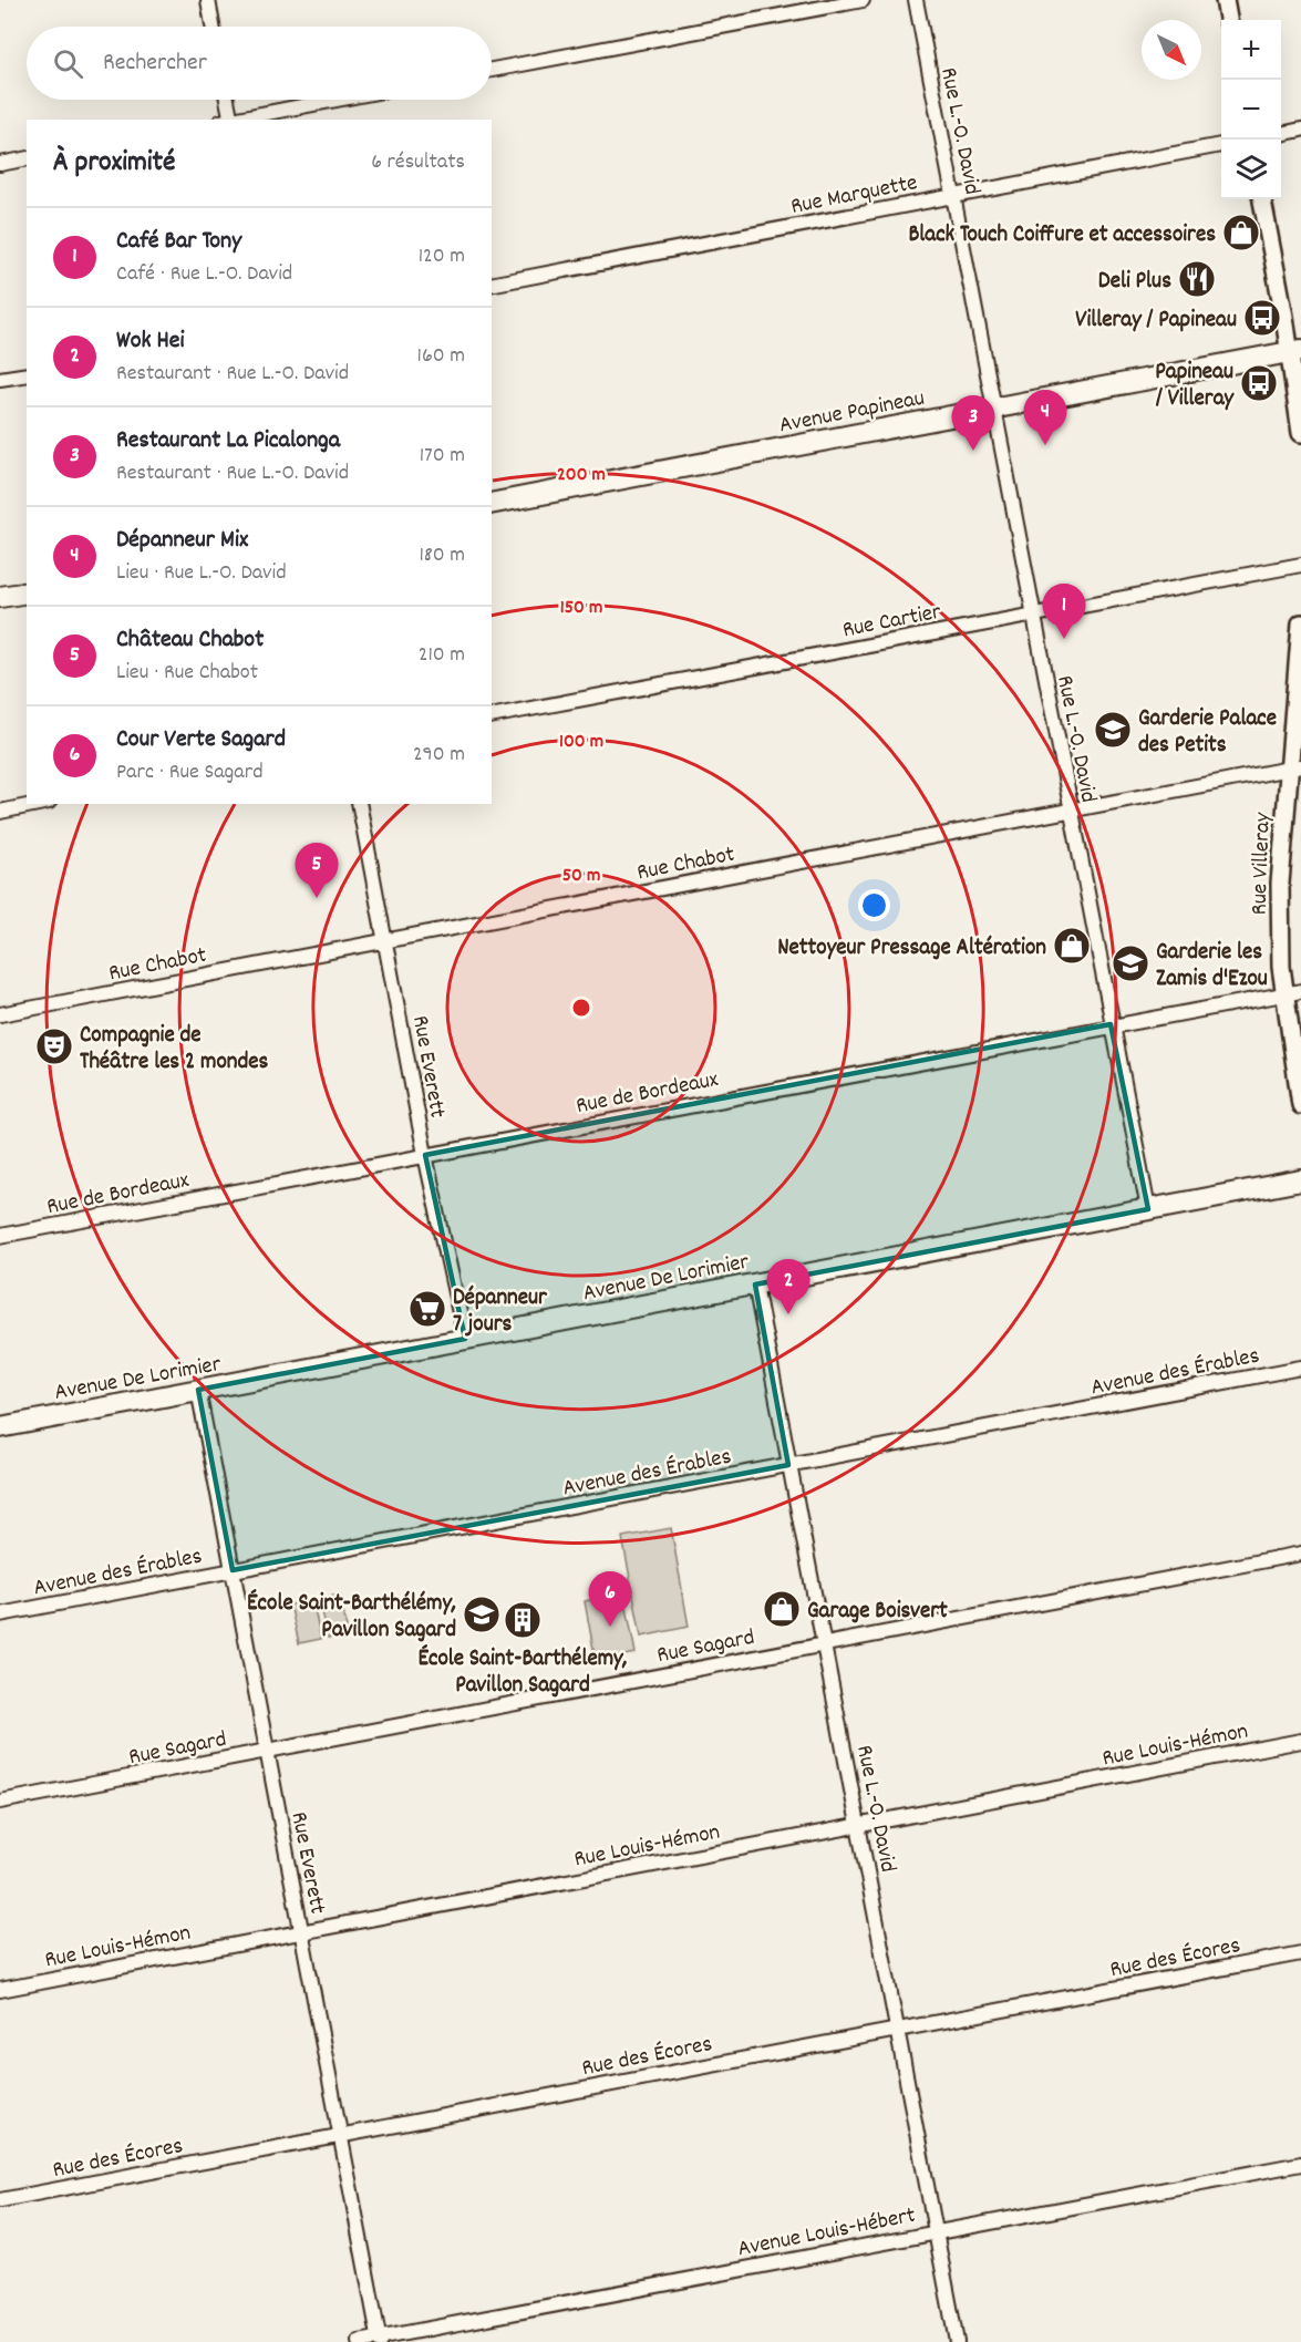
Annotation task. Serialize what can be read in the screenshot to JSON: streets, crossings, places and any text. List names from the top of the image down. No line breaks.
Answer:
{"streets":{"main road":["Avenue Papineau","Avenue De Lorimier"],"street":["Rue L.-O. David","Rue Marquette","Rue Cartier","Rue Chabot","Rue Villeray","Rue Everett","Rue de Bordeaux","Avenue des Érables","Rue Sagard","Rue Louis-Hémon","Rue des Écores","Avenue Louis-Hébert"]},"crossings":[["Rue L.-O. David","Rue Marquette"],["Rue L.-O. David","Avenue Papineau"],["Rue L.-O. David","Rue Cartier"],["Rue L.-O. David","Rue Chabot"],["Rue L.-O. David","Rue de Bordeaux"],["Rue L.-O. David","Avenue De Lorimier"],["Rue L.-O. David","Avenue des Érables"],["Rue L.-O. David","Rue Sagard"],["Rue L.-O. David","Rue Louis-Hémon"],["Rue L.-O. David","Rue des Écores"],["Rue L.-O. David","Avenue Louis-Hébert"],["Rue Chabot","Rue Villeray"],["Rue Chabot","Rue Everett"],["Rue Villeray","Rue de Bordeaux"],["Rue Everett","Rue de Bordeaux"],["Rue Everett","Avenue De Lorimier"],["Rue Everett","Avenue des Érables"],["Rue Everett","Rue Sagard"],["Rue Everett","Rue Louis-Hémon"],["Rue Everett","Rue des Écores"],["Rue Everett","Avenue Louis-Hébert"]],"places":{"shop":["Black Touch Coiffure et accessoires","Nettoyeur Pressage Altération","Garage Boisvert"],"restaurant":["Deli Plus"],"bus stop":["Villeray / Papineau","Papineau / Villeray"],"school or university":["Garderie Palace des Petits","Garderie les Zamis d'Ezou","École Saint-Barthélémy, Pavillon Sagard"],"theatre":["Compagnie de Théâtre les 2 mondes"],"supermarket":["Dépanneur 7 jours"],"building":["École Saint-Barthélemy, Pavillon Sagard"]},"north":"bottom right","page":{"map_buttons":["+","−"],"search":"Rechercher","heading":["À proximité","6 résultats"],"list":[{"mark":"1","name":"Café Bar Tony","note":"Café · Rue L.-O. David","value":"120 m"},{"mark":"2","name":"Wok Hei","note":"Restaurant · Rue L.-O. David","value":"160 m"},{"mark":"3","name":"Restaurant La Picalonga","note":"Restaurant · Rue L.-O. David","value":"170 m"},{"mark":"4","name":"Dépanneur Mix","note":"Lieu · Rue L.-O. David","value":"180 m"},{"mark":"5","name":"Château Chabot","note":"Lieu · Rue Chabot","value":"210 m"},{"mark":"6","name":"Cour Verte Sagard","note":"Parc · Rue Sagard","value":"290 m"}],"pins":["4","3","1","5","2","6"]},"rings":["200 m","150 m","100 m","50 m"]}
